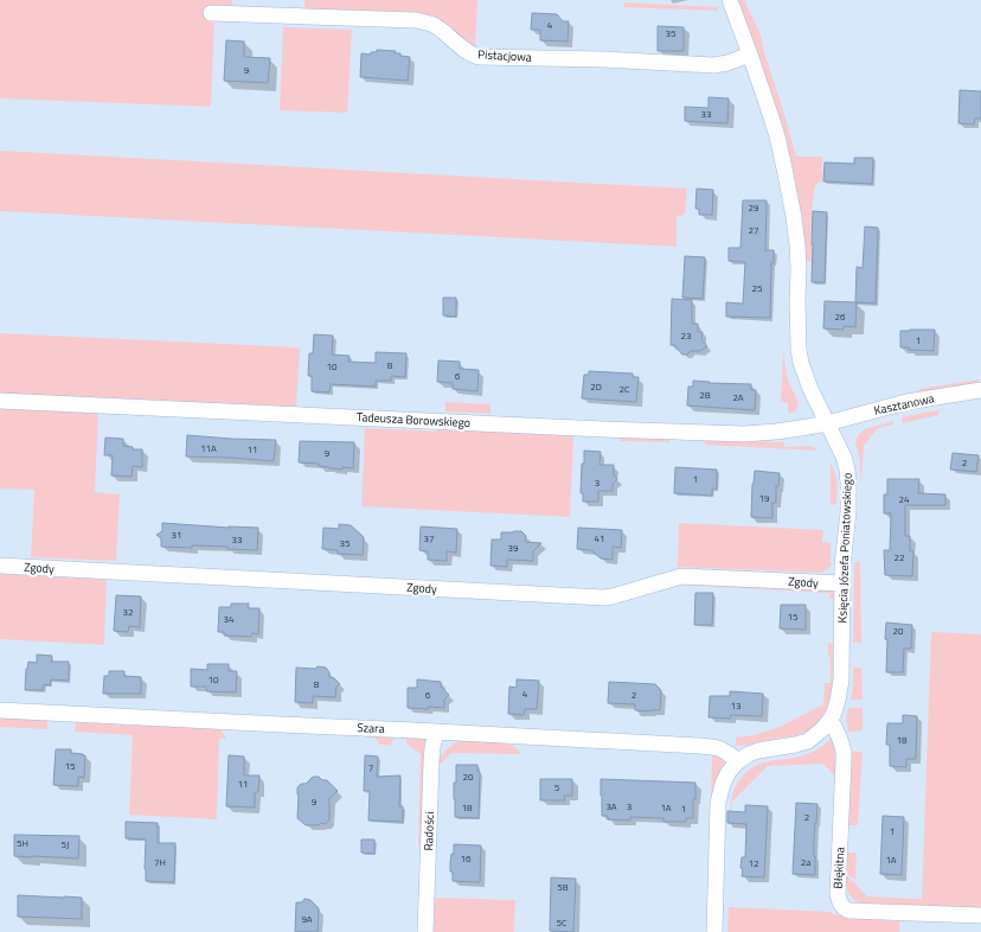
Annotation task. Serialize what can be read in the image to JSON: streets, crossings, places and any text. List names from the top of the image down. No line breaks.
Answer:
{"streets":{"street":["Pistacjowa","Kasztanowa","Tadeusza Borowskiego","Księcia Józefa Poniatowskiego","Zgody","Szara","Radości","Błękitna"]},"crossings":[["Pistacjowa","Księcia Józefa Poniatowskiego"],["Kasztanowa","Tadeusza Borowskiego"],["Kasztanowa","Księcia Józefa Poniatowskiego"],["Tadeusza Borowskiego","Księcia Józefa Poniatowskiego"],["Księcia Józefa Poniatowskiego","Zgody"],["Księcia Józefa Poniatowskiego","Szara"],["Księcia Józefa Poniatowskiego","Błękitna"],["Szara","Radości"]],"house_numbers":["4","35","9","33","29","27","25","26","23","1","8","10","6","2D","2C","2B","2A","11A","11","9","2","1","3","19","24","31","37","41","33","35","39","22","32","15","34","20","10","8","4","6","2","13","18","15","7","20","11","5","9","3A","3","18","1A","1","2","1","5H","5J","16","1A","7H","2a","12","5B","9A","5C"]}
